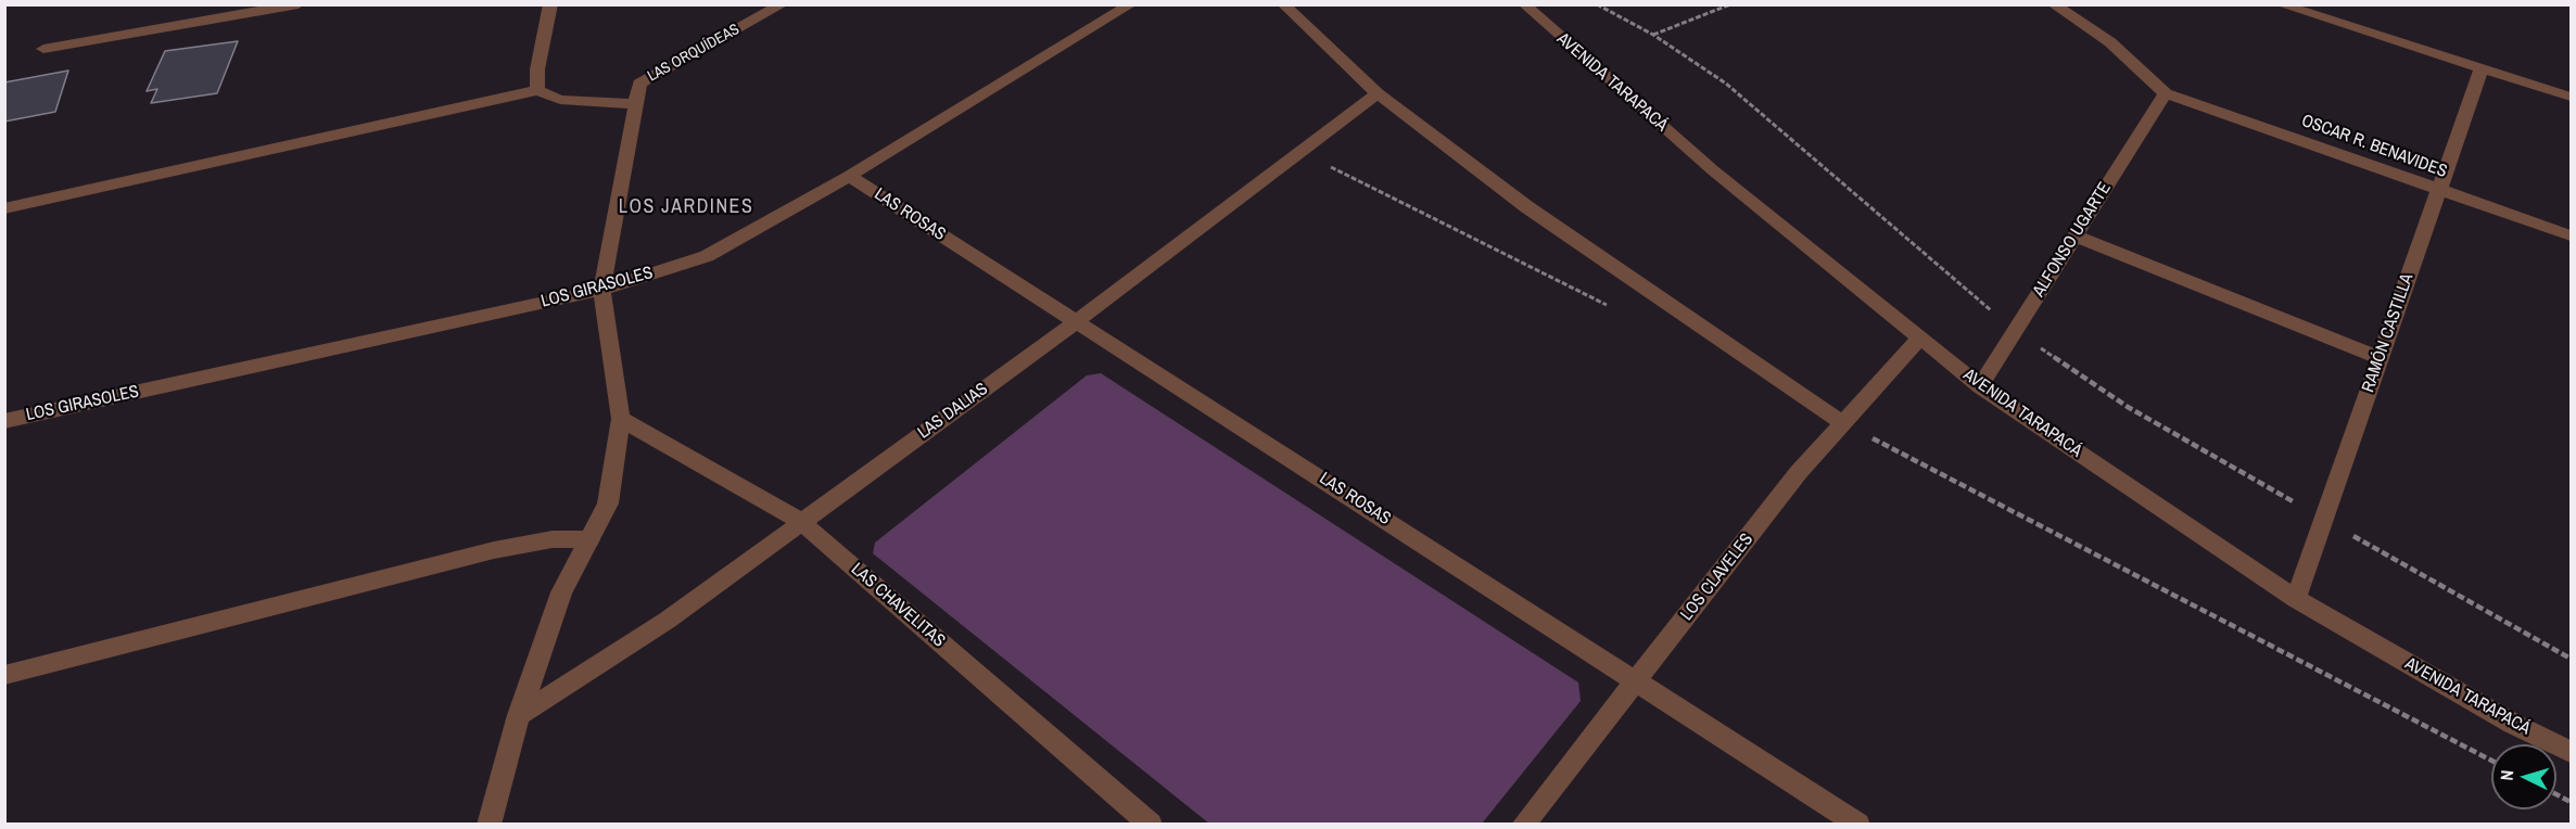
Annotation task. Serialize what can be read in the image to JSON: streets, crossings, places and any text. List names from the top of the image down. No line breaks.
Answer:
{"streets":{"street":["LAS ORQUÍDEAS","AVENIDA TARAPACÁ","OSCAR R. BENAVIDES","LAS ROSAS","ALFONSO UGARTE","LOS GIRASOLES","RAMÓN CASTILLA","LAS DALIAS","LOS CLAVELES","LAS CHAVELITAS"]},"crossings":[["AVENIDA TARAPACÁ","ALFONSO UGARTE"],["AVENIDA TARAPACÁ","RAMÓN CASTILLA"],["AVENIDA TARAPACÁ","LOS CLAVELES"],["OSCAR R. BENAVIDES","ALFONSO UGARTE"],["OSCAR R. BENAVIDES","RAMÓN CASTILLA"],["LAS ROSAS","LOS GIRASOLES"],["LAS ROSAS","LAS DALIAS"],["LAS ROSAS","LOS CLAVELES"],["LAS DALIAS","LAS CHAVELITAS"]],"districts":["LOS JARDINES"],"north":"left"}
